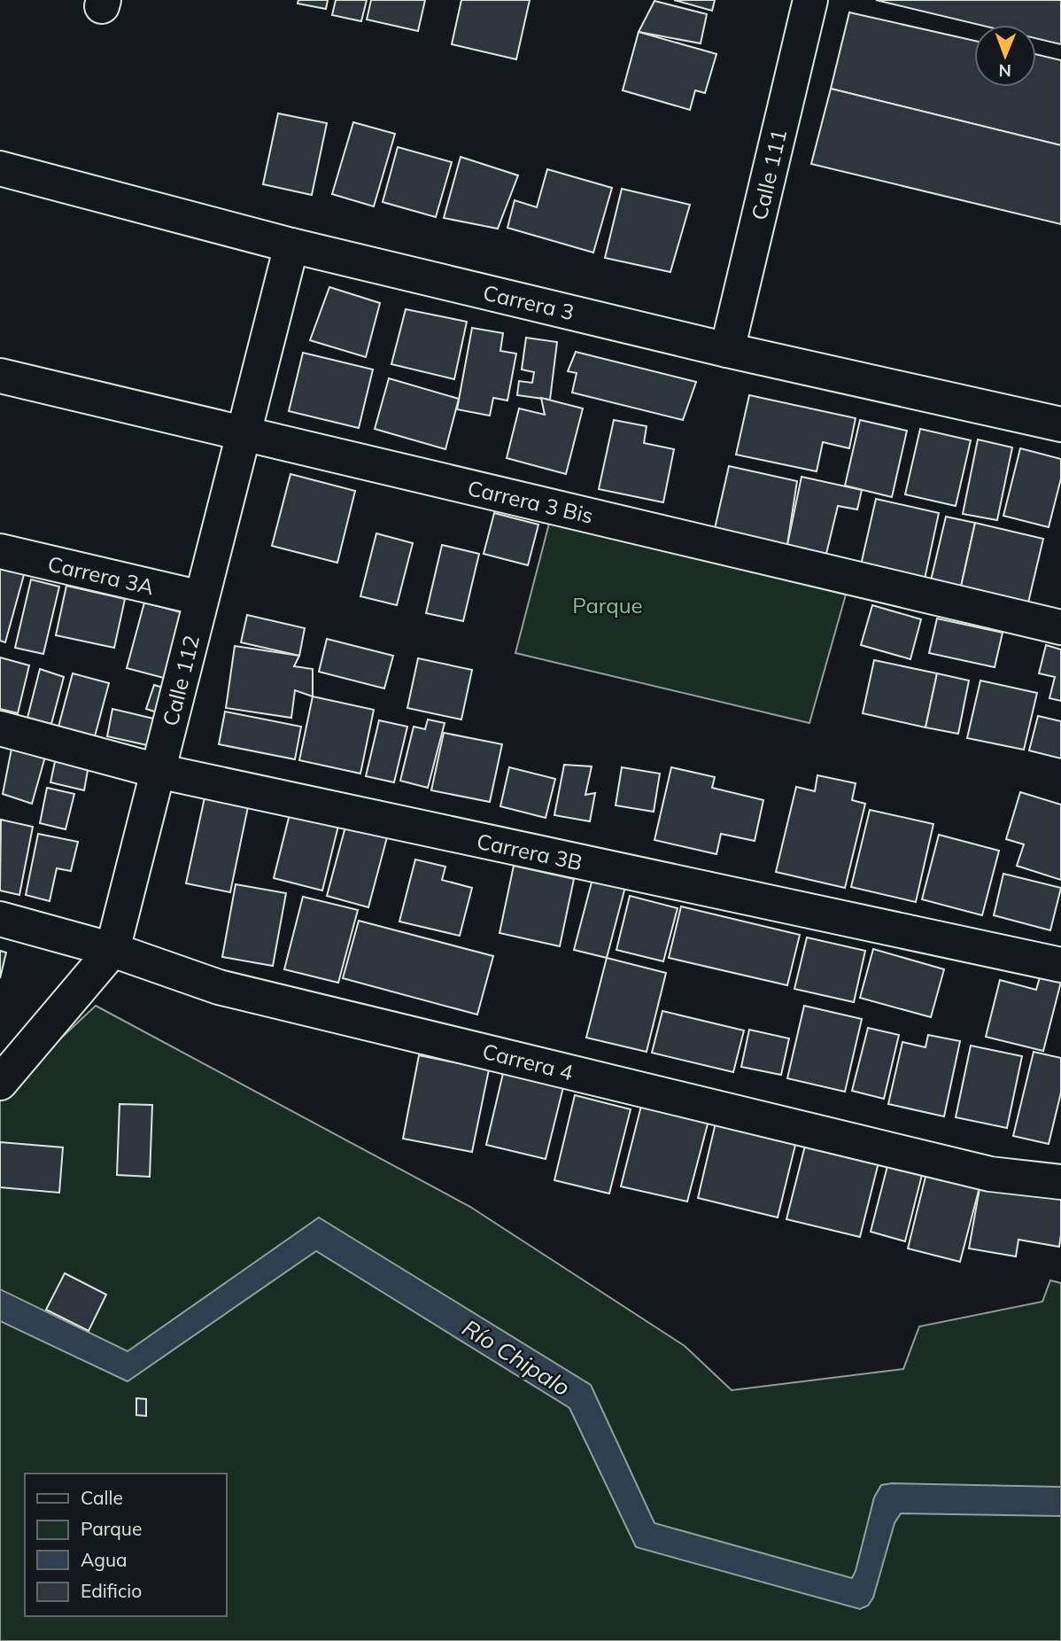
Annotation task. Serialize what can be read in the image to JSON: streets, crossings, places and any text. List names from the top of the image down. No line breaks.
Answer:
{"streets":{"street":["Calle 111","Carrera 3","Carrera 3 Bis","Carrera 3A","Calle 112","Carrera 3B","Carrera 4"]},"crossings":[["Calle 111","Carrera 3"],["Carrera 3","Calle 112"],["Carrera 3 Bis","Calle 112"],["Carrera 3A","Calle 112"],["Calle 112","Carrera 3B"],["Calle 112","Carrera 4"]],"water":["Río Chipalo"],"parks":["Parque"],"legend":["Calle","Parque","Agua","Edificio"],"north":"bottom"}
